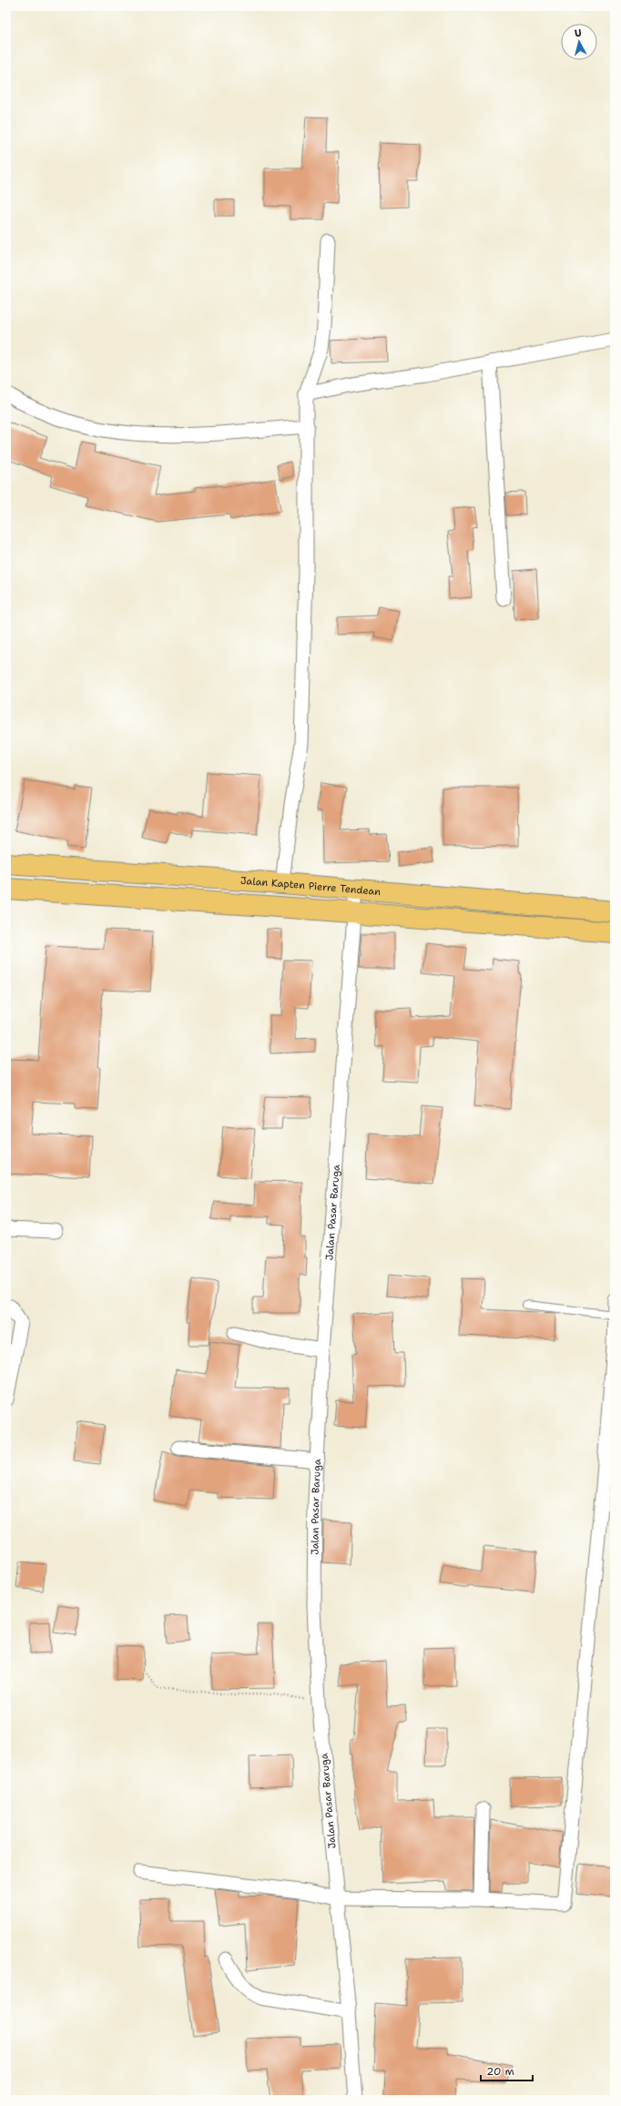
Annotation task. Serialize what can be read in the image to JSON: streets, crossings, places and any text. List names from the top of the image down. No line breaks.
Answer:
{"streets":{"highway":["Jalan Kapten Pierre Tendean"],"street":["Jalan Pasar Baruga"]},"crossings":[["Jalan Kapten Pierre Tendean","Jalan Pasar Baruga"]],"scale_bar":"20 m","north":"top"}
